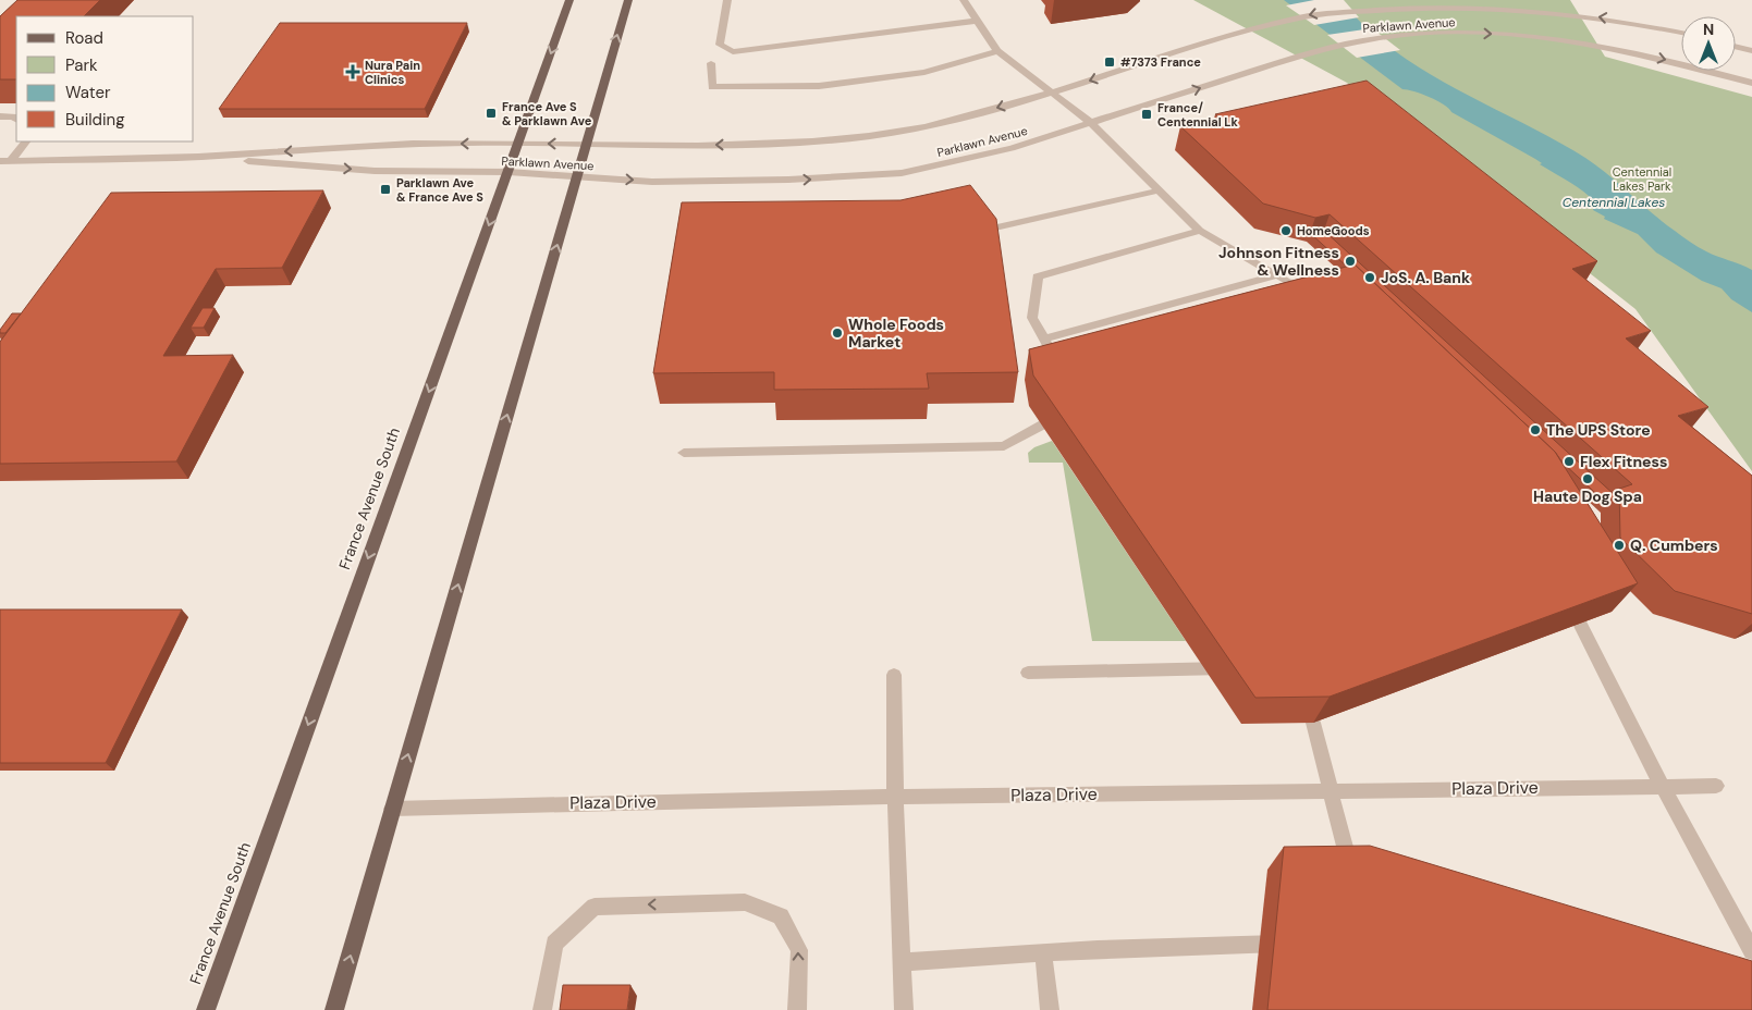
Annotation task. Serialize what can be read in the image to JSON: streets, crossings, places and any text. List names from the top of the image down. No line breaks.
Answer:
{"streets":{"main road":["France Avenue South"],"street":["Parklawn Avenue","Plaza Drive"]},"crossings":[["Parklawn Avenue","France Avenue South"]],"water":["Centennial Lakes"],"parks":["Centennial Lakes Park"],"places":{"transit":["#7373 France","France Ave S & Parklawn Ave","France/ Centennial Lk","Parklawn Ave & France Ave S"],"health":["Nura Pain Clinics"],"other":["HomeGoods","Johnson Fitness & Wellness","JoS. A. Bank","Whole Foods Market","The UPS Store","Flex Fitness","Haute Dog Spa","Q. Cumbers"]},"legend":["Road","Park","Water","Building"],"north":"top"}
